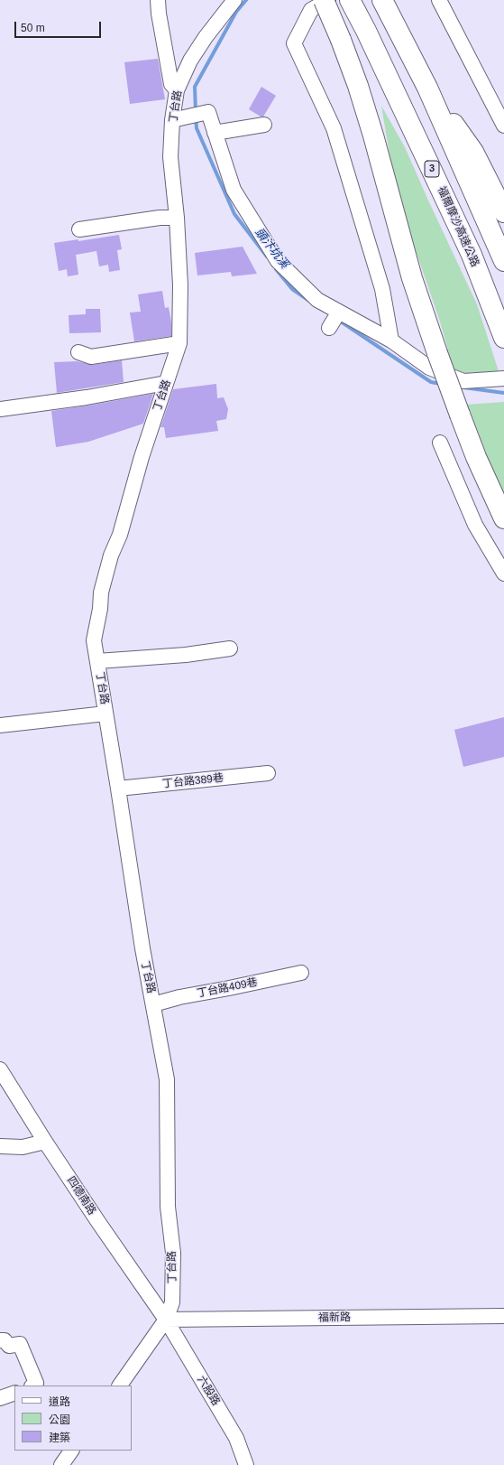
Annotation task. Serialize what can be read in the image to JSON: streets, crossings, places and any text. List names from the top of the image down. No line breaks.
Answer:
{"streets":{"highway":["3","福爾摩沙高速公路"],"street":["丁台路","丁台路389巷","丁台路409巷","四德南路","福新路","六股路"]},"crossings":[["丁台路","丁台路389巷"],["丁台路","丁台路409巷"],["丁台路","四德南路"],["丁台路","福新路"],["丁台路","六股路"],["四德南路","福新路"],["四德南路","六股路"],["福新路","六股路"]],"water":["頭汴坑溪"],"legend":["道路","公園","建築"],"scale_bar":"50 m"}
